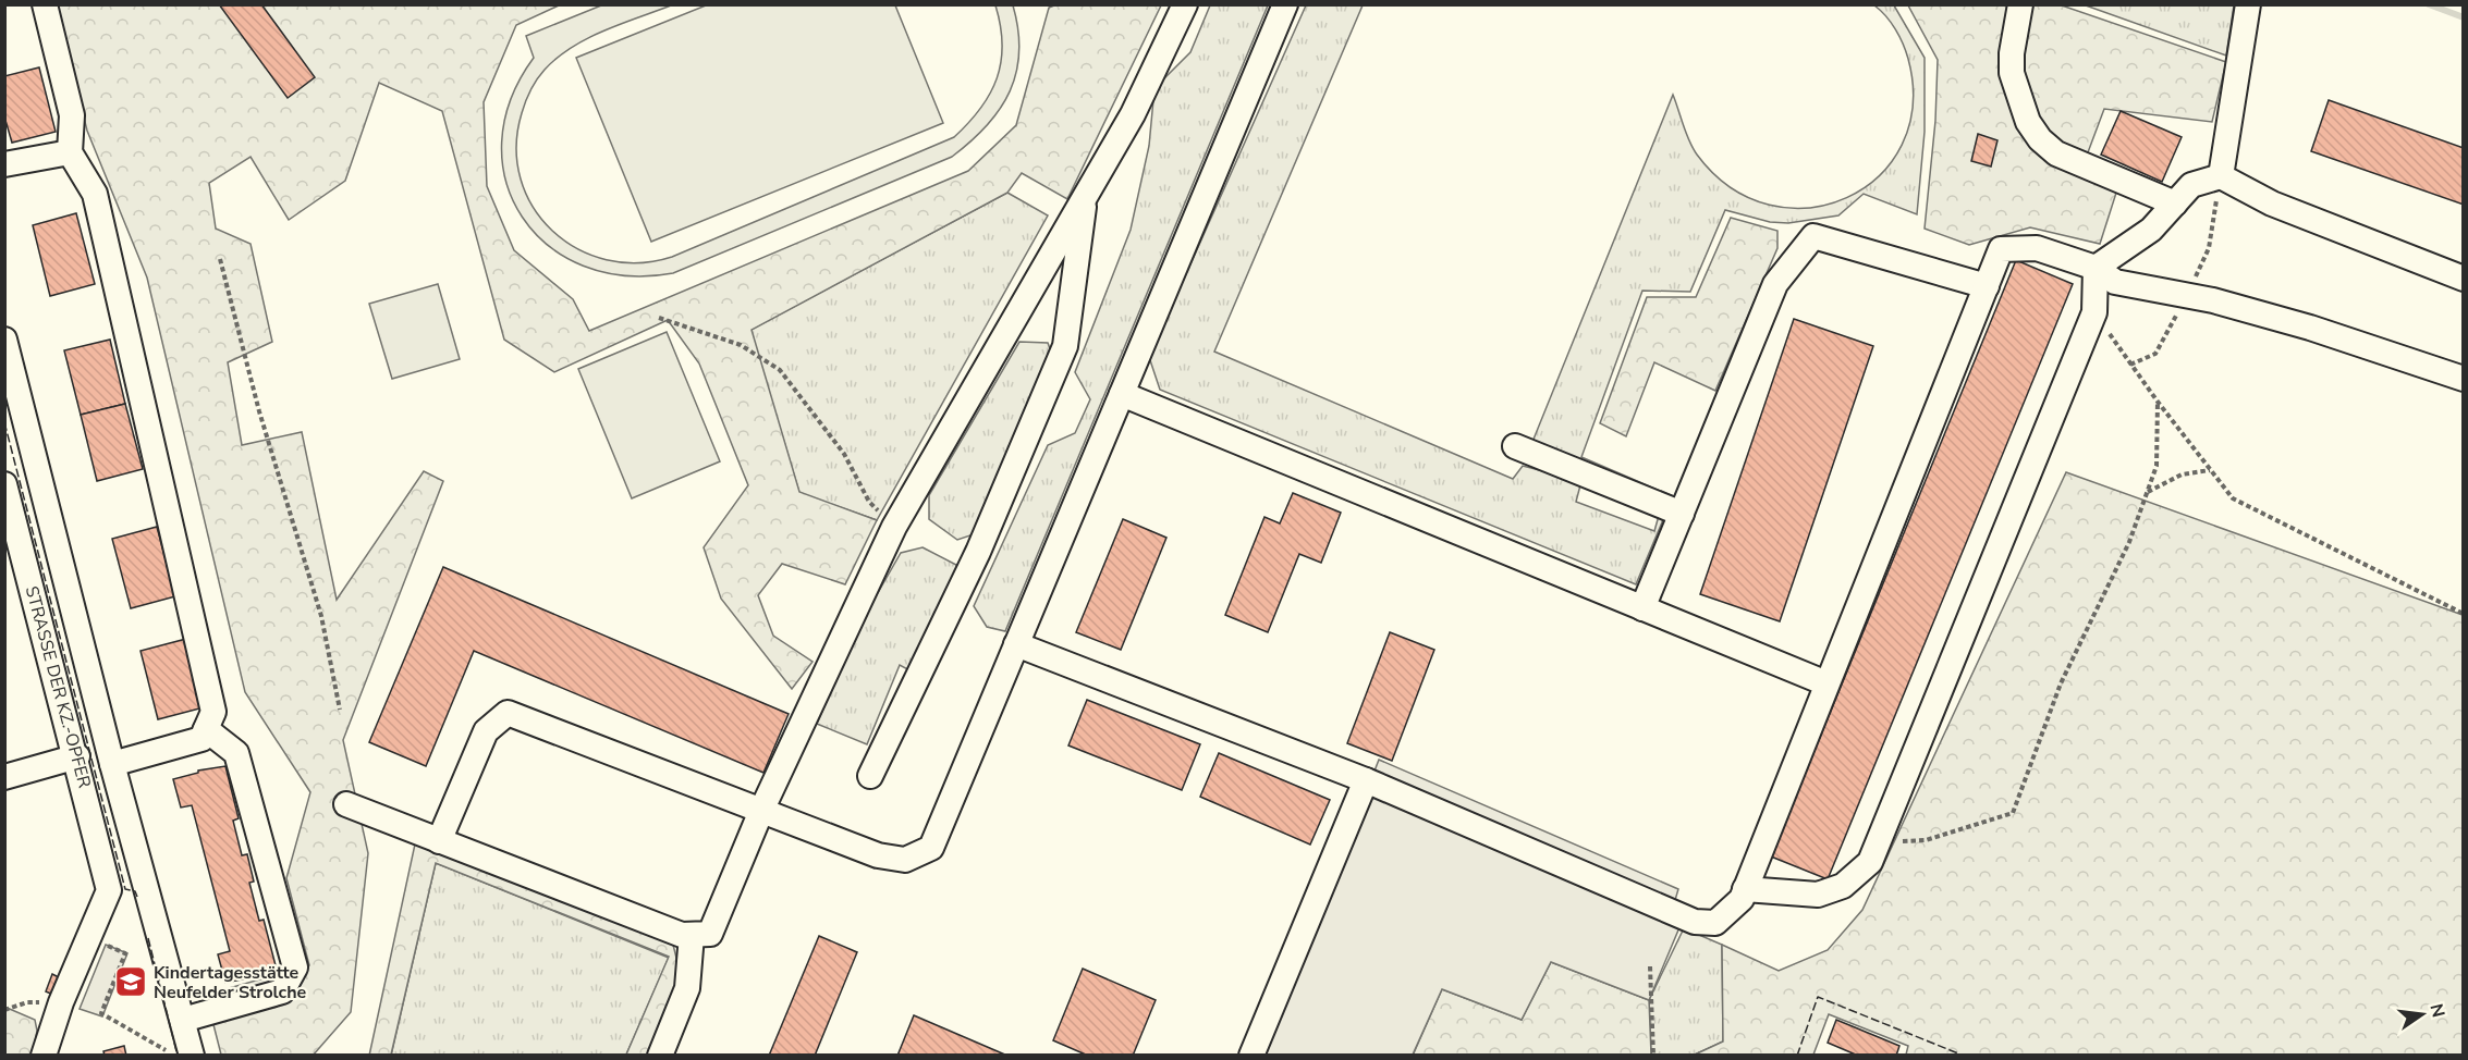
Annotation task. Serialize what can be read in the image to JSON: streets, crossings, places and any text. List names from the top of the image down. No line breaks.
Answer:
{"streets":{"street":["STRASSE DER KZ.-OPFER"]},"places":{"school or university":["Kindertagesstätte Neufelder Strolche"]},"north":"right"}
